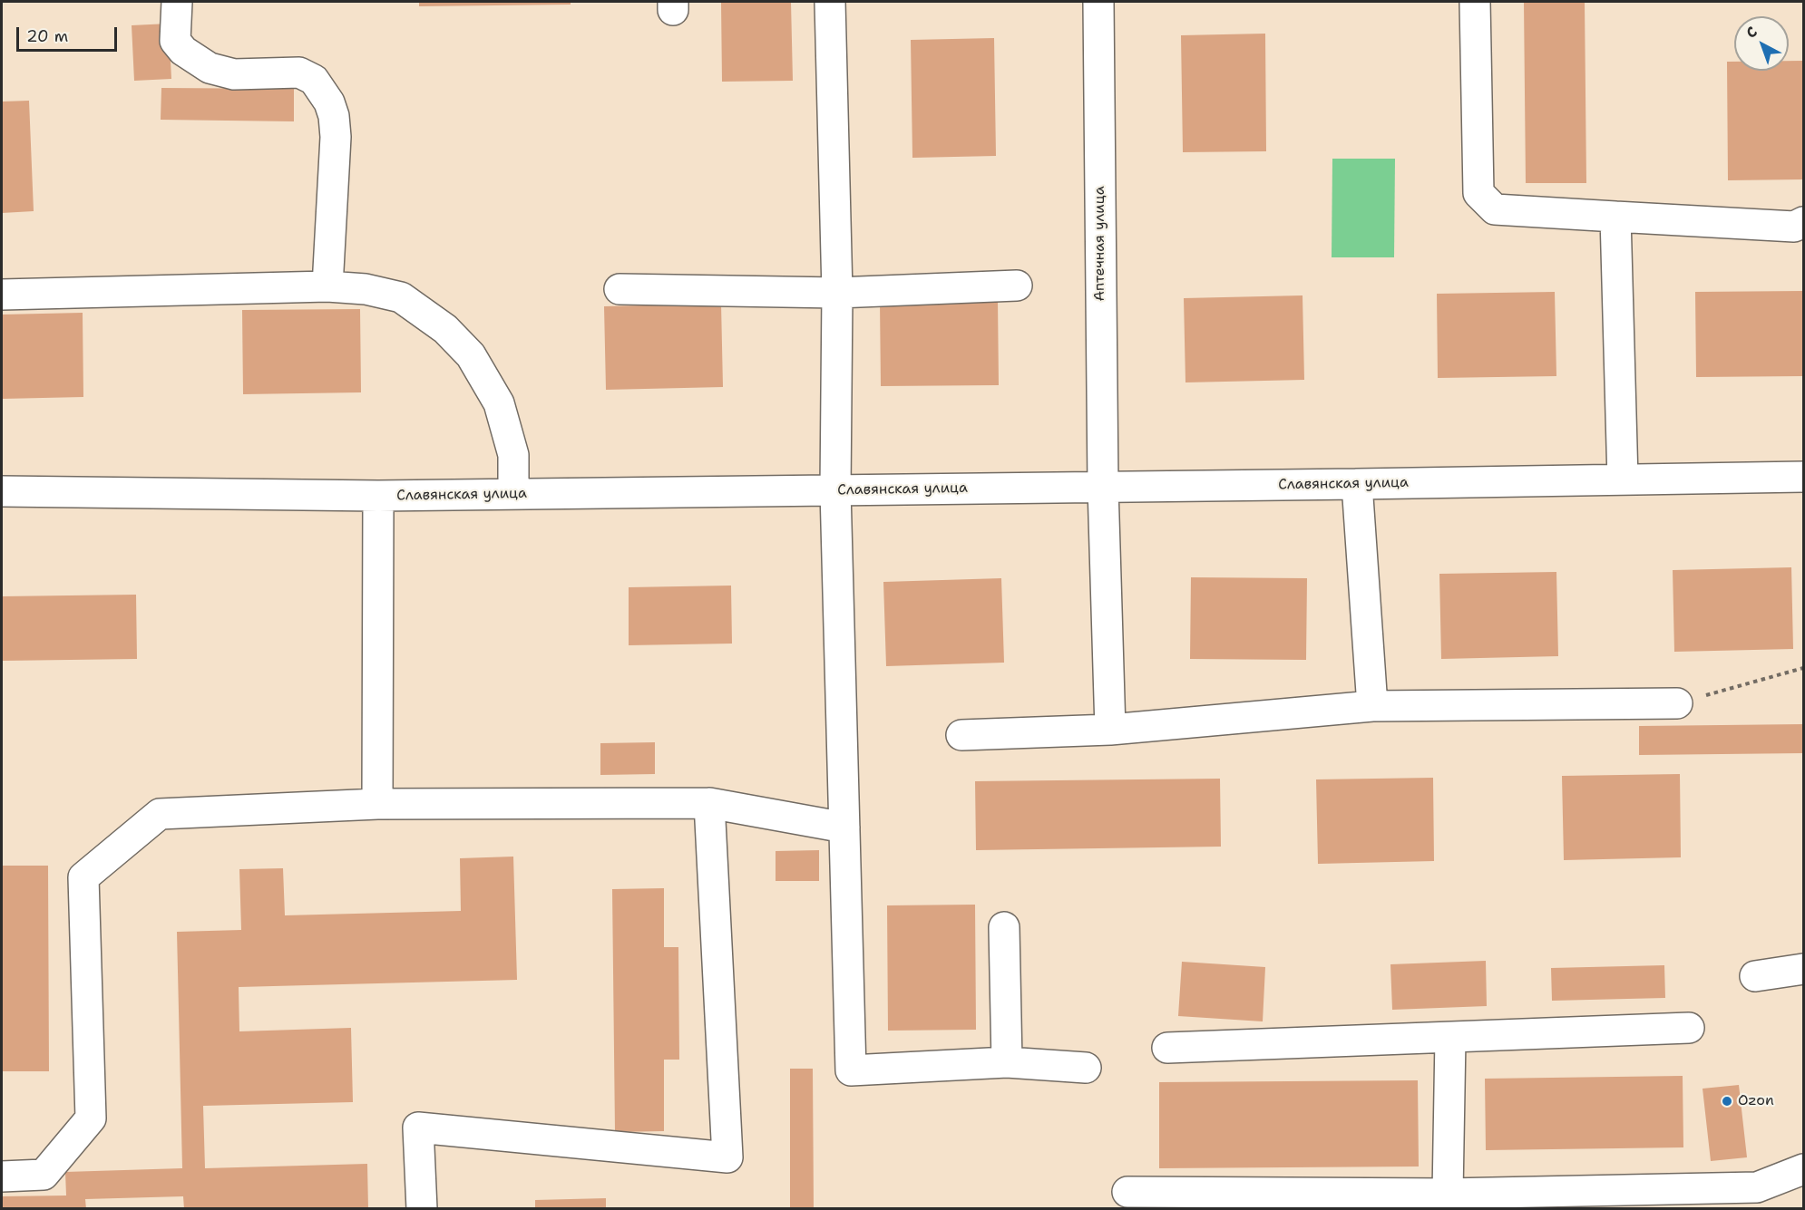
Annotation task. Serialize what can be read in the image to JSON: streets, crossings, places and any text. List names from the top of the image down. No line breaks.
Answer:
{"streets":{"street":["Аптечная улица","Славянская улица"]},"crossings":[["Аптечная улица","Славянская улица"]],"places":["Ozon"],"scale_bar":"20 m","north":"top left"}
